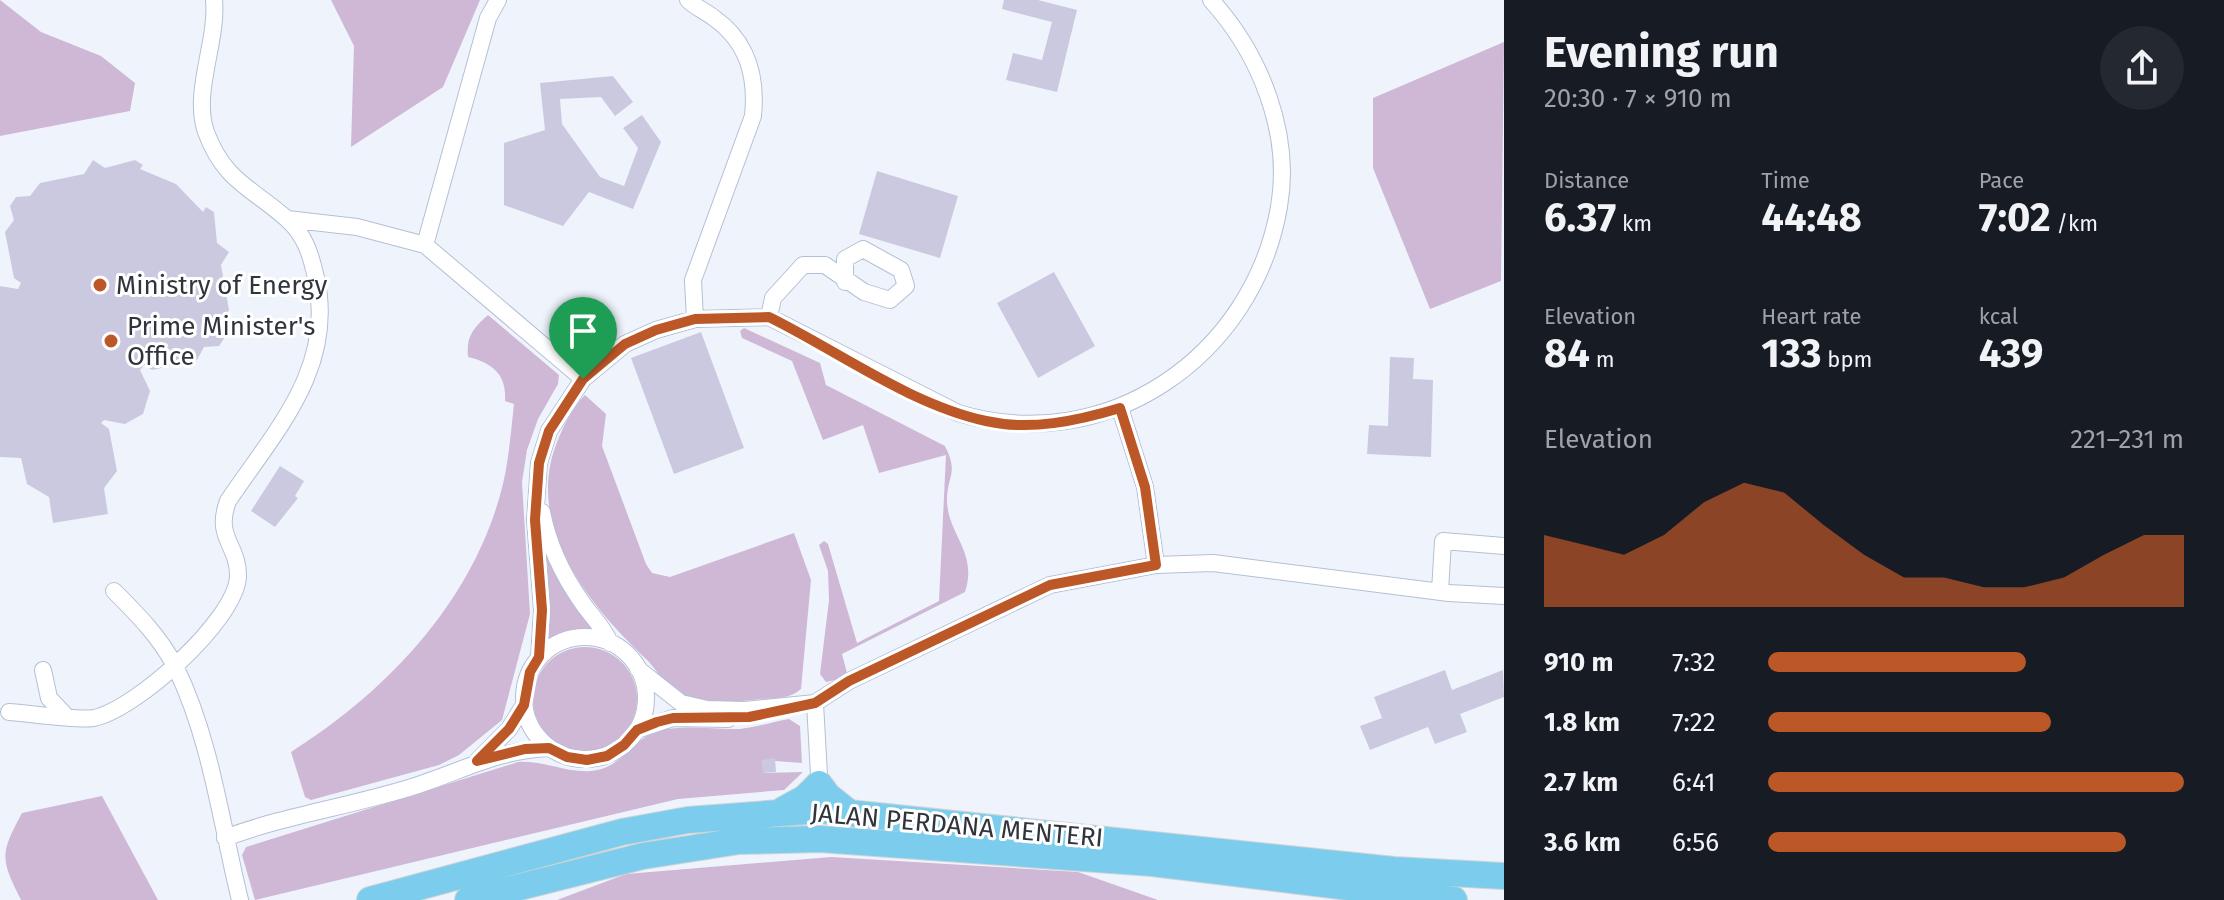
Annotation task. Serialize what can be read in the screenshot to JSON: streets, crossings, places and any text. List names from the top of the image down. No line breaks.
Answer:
{"streets":{"main road":["JALAN PERDANA MENTERI"]},"places":["Ministry of Energy","Prime Minister's Office"],"page":{"heading":["Evening run","20:30 · 7 × 910 m"],"stats":[["Distance","6.37 km"],["Time","44:48"],["Pace","7:02 /km"],["Elevation","84 m"],["Heart rate","133 bpm"],["kcal","439"]],"chart":["Elevation","221–231 m"],"list":[{"name":"910 m","note":"7:32"},{"name":"1.8 km","note":"7:22"},{"name":"2.7 km","note":"6:41"},{"name":"3.6 km","note":"6:56"}]}}
